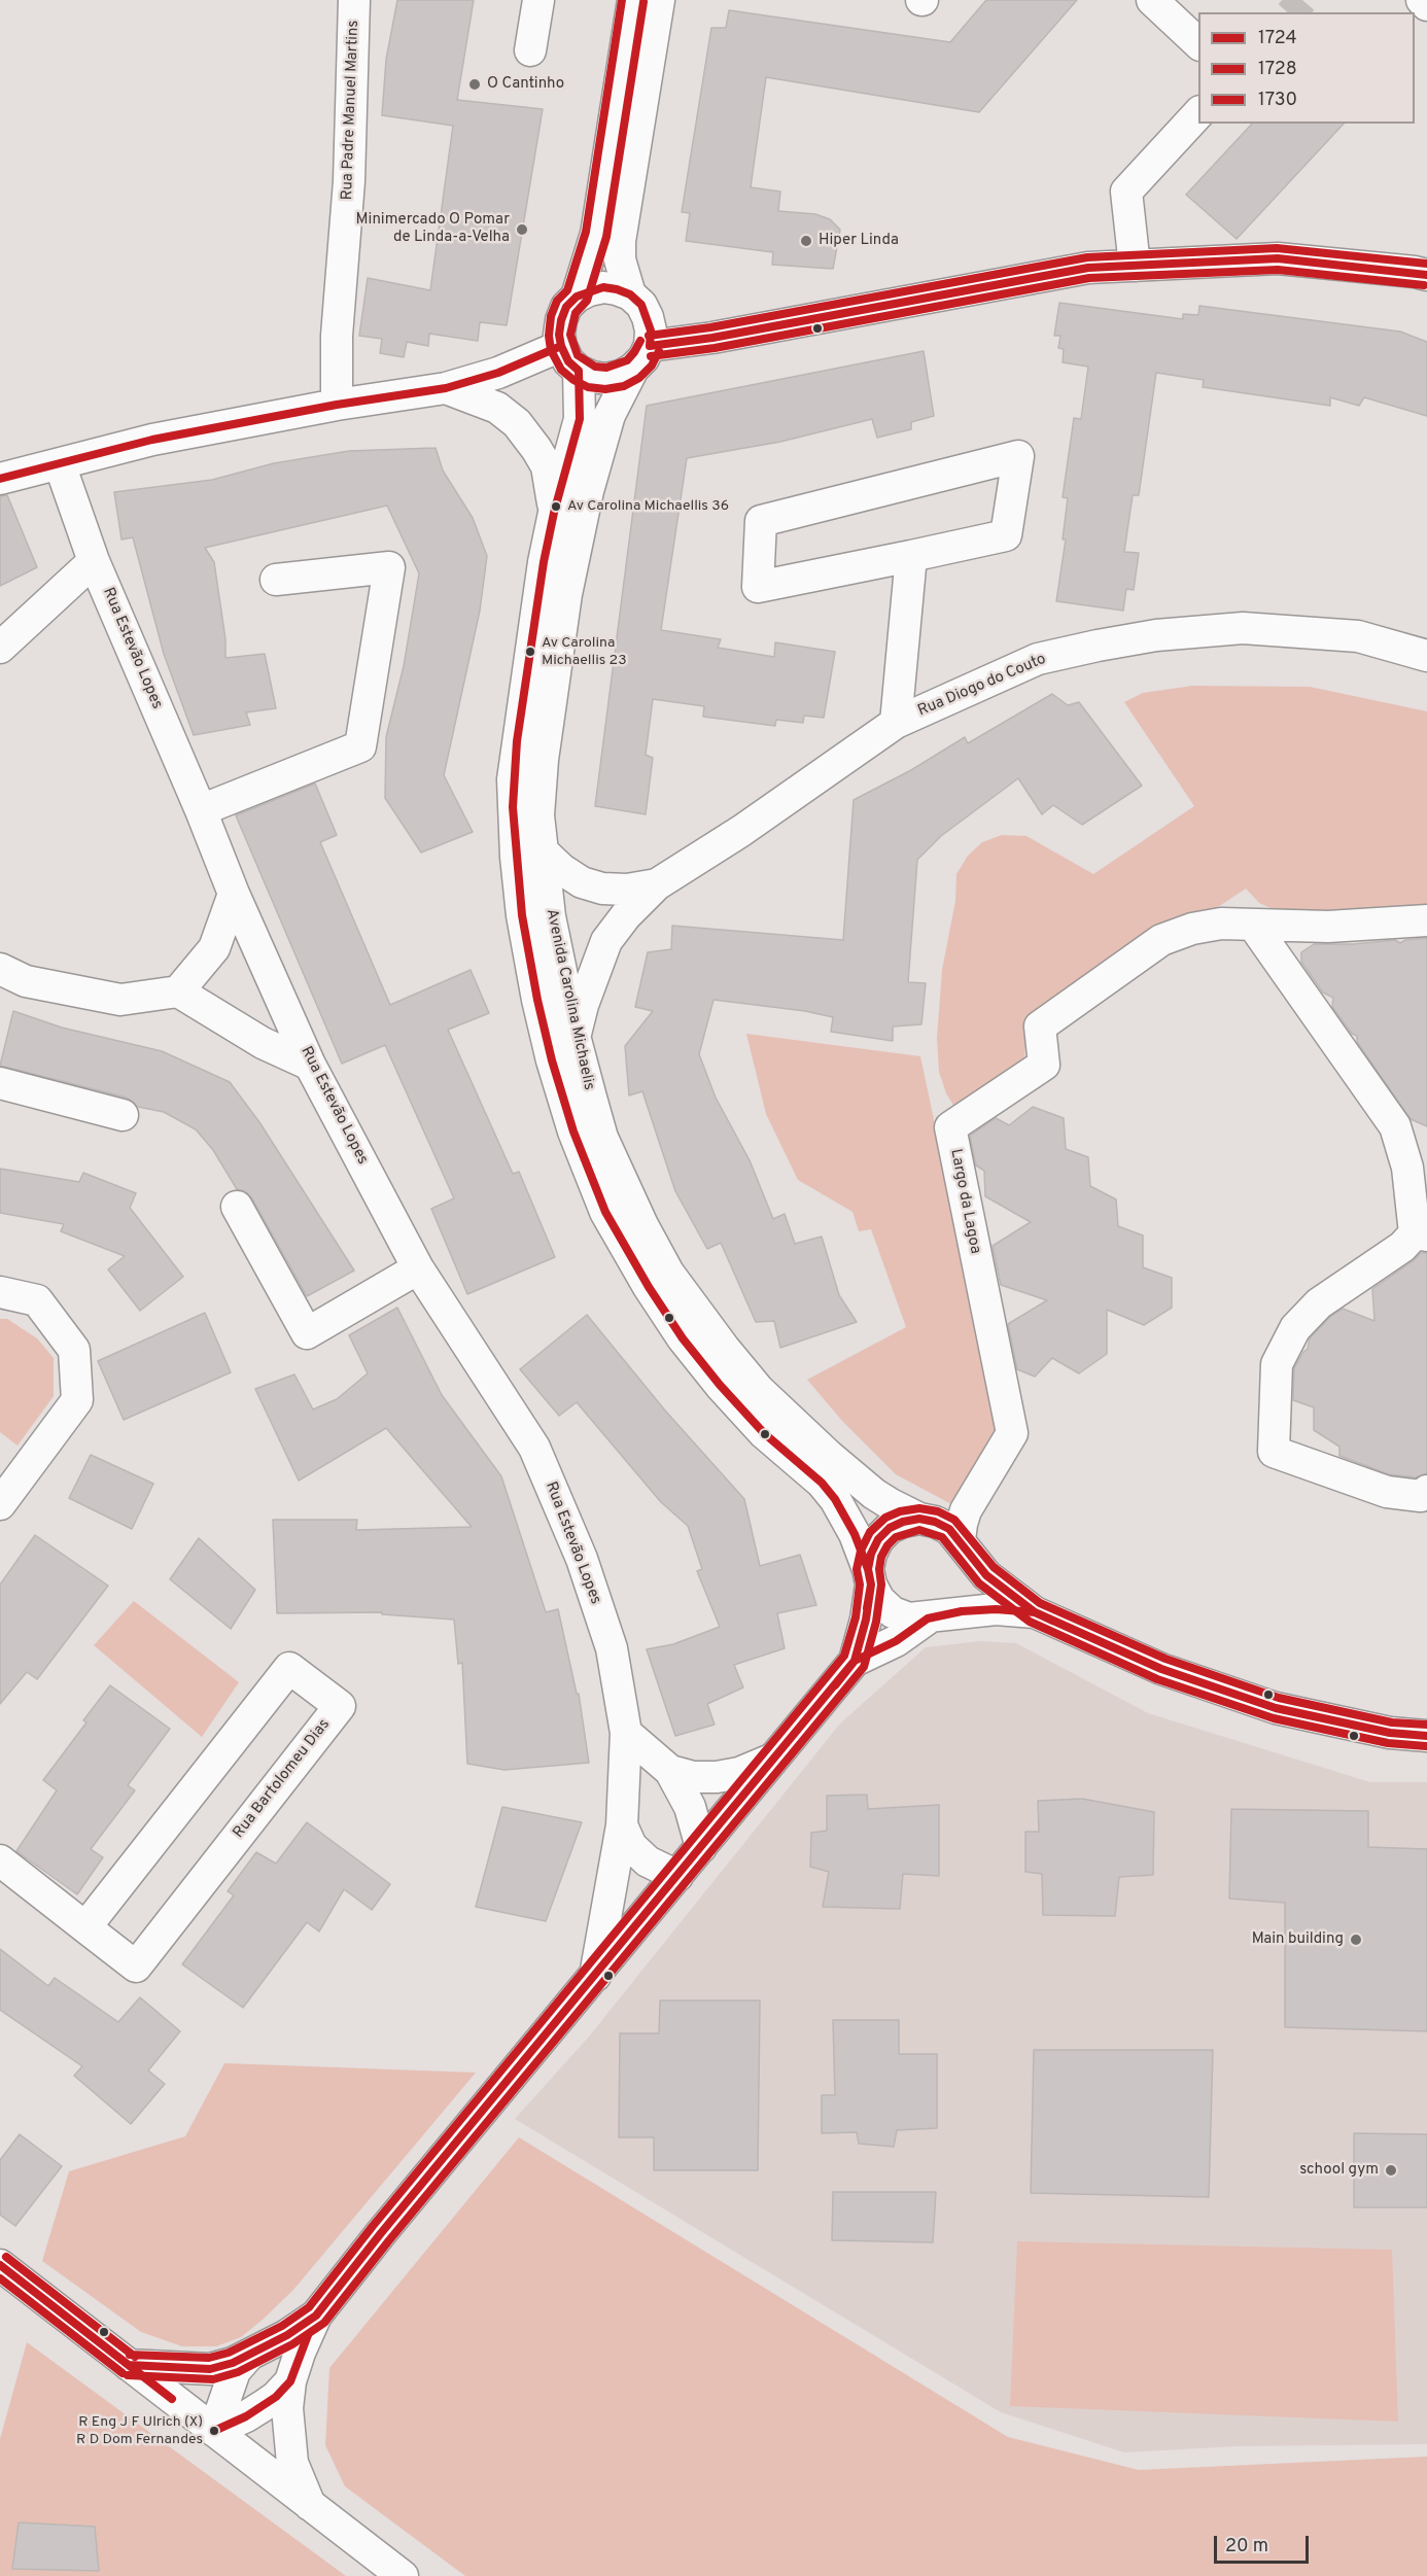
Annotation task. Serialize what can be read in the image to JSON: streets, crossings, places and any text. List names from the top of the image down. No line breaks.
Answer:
{"streets":{"street":["Rua Padre Manuel Martins","Rua Estevão Lopes","Rua Diogo do Couto","Avenida Carolina Michaelis","Largo da Lagoa","Rua Bartolomeu Dias"]},"crossings":[["Rua Diogo do Couto","Avenida Carolina Michaelis"],["Avenida Carolina Michaelis","Largo da Lagoa"]],"places":["O Cantinho","Minimercado O Pomar de Linda-a-Velha","Hiper Linda","Av Carolina Michaellis 36","Av Carolina Michaellis 23","Main building","school gym","R Eng J F Ulrich (X) R D Dom Fernandes"],"lines":["transit line 1728","transit line 1730","transit line 1724"],"legend":["1724","1728","1730"],"scale_bar":"20 m"}
